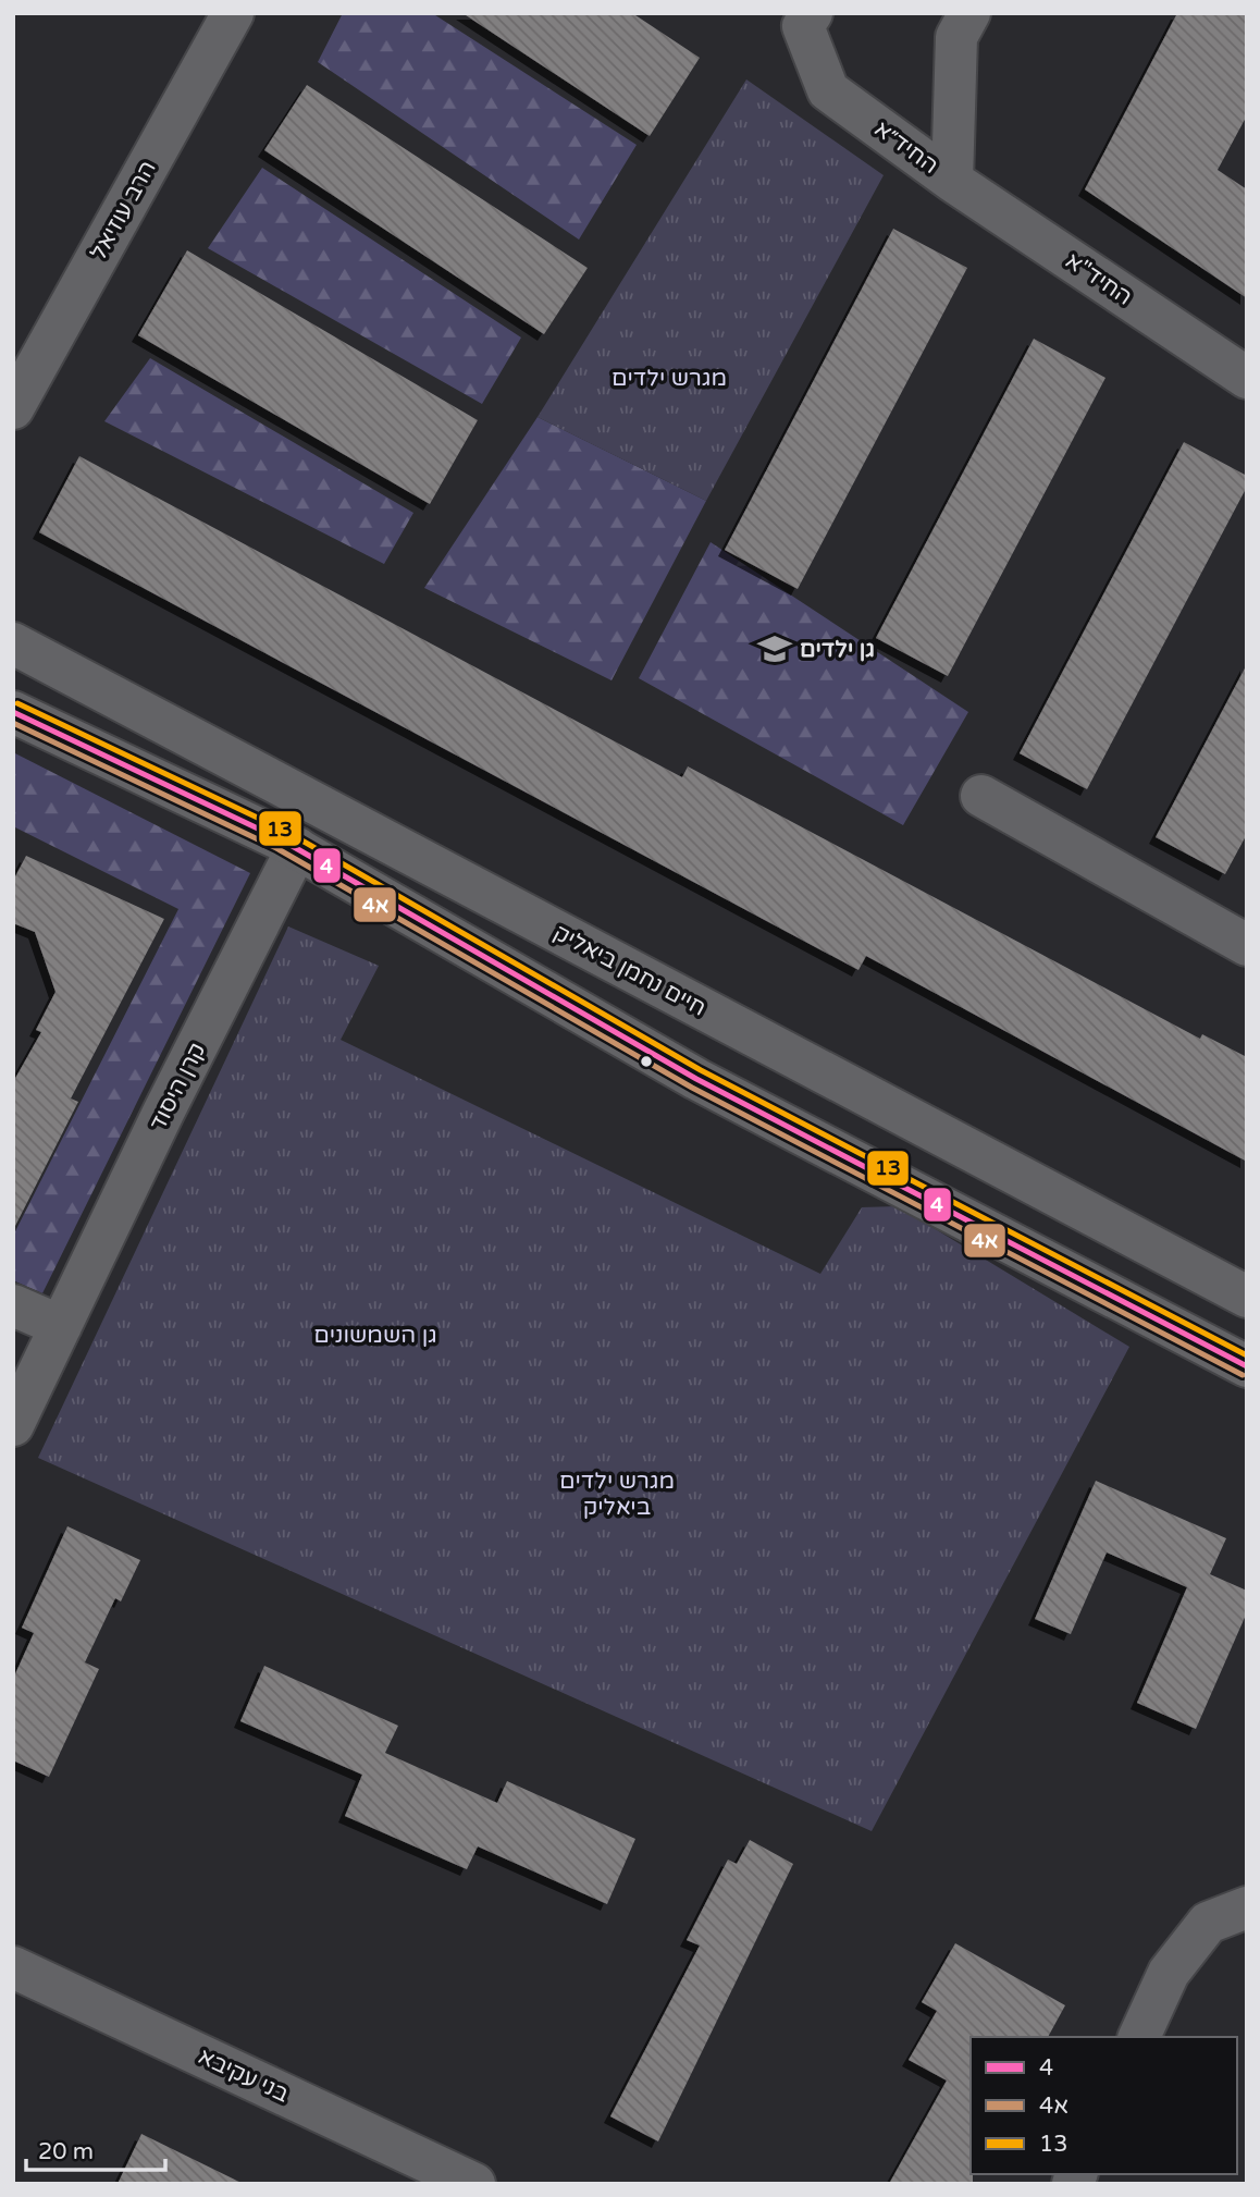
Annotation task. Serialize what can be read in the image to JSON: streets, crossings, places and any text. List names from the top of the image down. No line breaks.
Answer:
{"streets":{"street":["החיד״א","הרב עוזיאל","החיד\"א","חיים נחמן ביאליק","קרן היסוד","בני עקיבא"]},"crossings":[["החיד״א","החיד\"א"]],"parks":["מגרש ילדים","גן השמשונים","מגרש ילדים ביאליק"],"places":{"school or university":["גן ילדים"]},"lines":["transit line 13","transit line 4","transit line 4א"],"legend":["4","4א","13"],"scale_bar":"20 m"}
